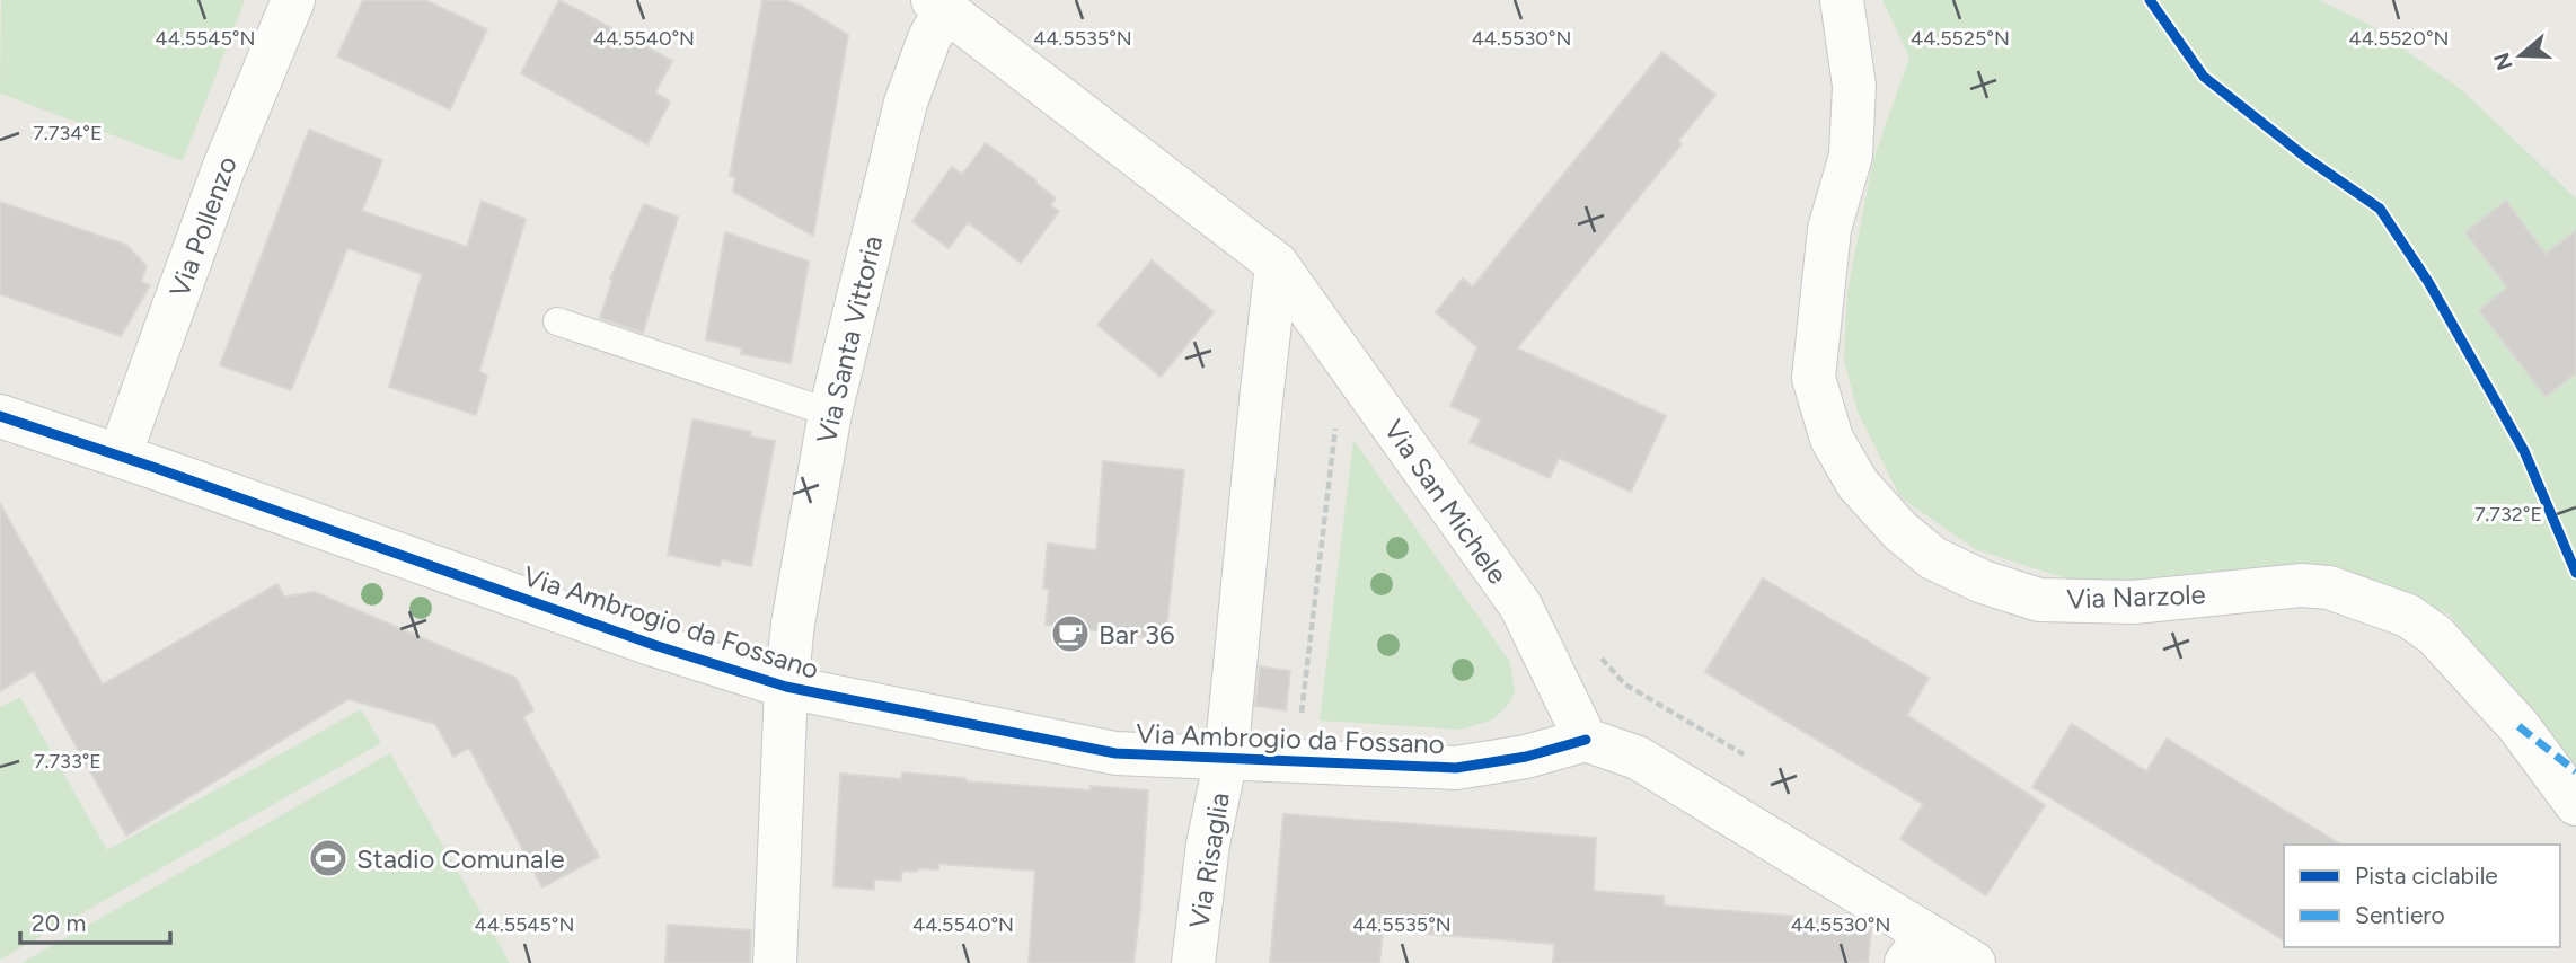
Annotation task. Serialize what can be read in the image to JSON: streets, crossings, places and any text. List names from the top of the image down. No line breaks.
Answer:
{"streets":{"street":["Via Pollenzo","Via Santa Vittoria","Via San Michele","Via Narzole","Via Ambrogio da Fossano","Via Risaglia"]},"crossings":[["Via Pollenzo","Via Ambrogio da Fossano"],["Via Santa Vittoria","Via San Michele"],["Via Santa Vittoria","Via Ambrogio da Fossano"],["Via San Michele","Via Ambrogio da Fossano"],["Via Ambrogio da Fossano","Via Risaglia"]],"places":{"cafe":["Bar 36"],"sports":["Stadio Comunale"]},"legend":["Pista ciclabile","Sentiero"],"scale_bar":"20 m","north":"left","coordinates":["44.5545°N","44.5525°N","44.5540°N","44.5535°N","44.5530°N","44.5520°N","7.734°E","7.732°E","7.733°E"]}
